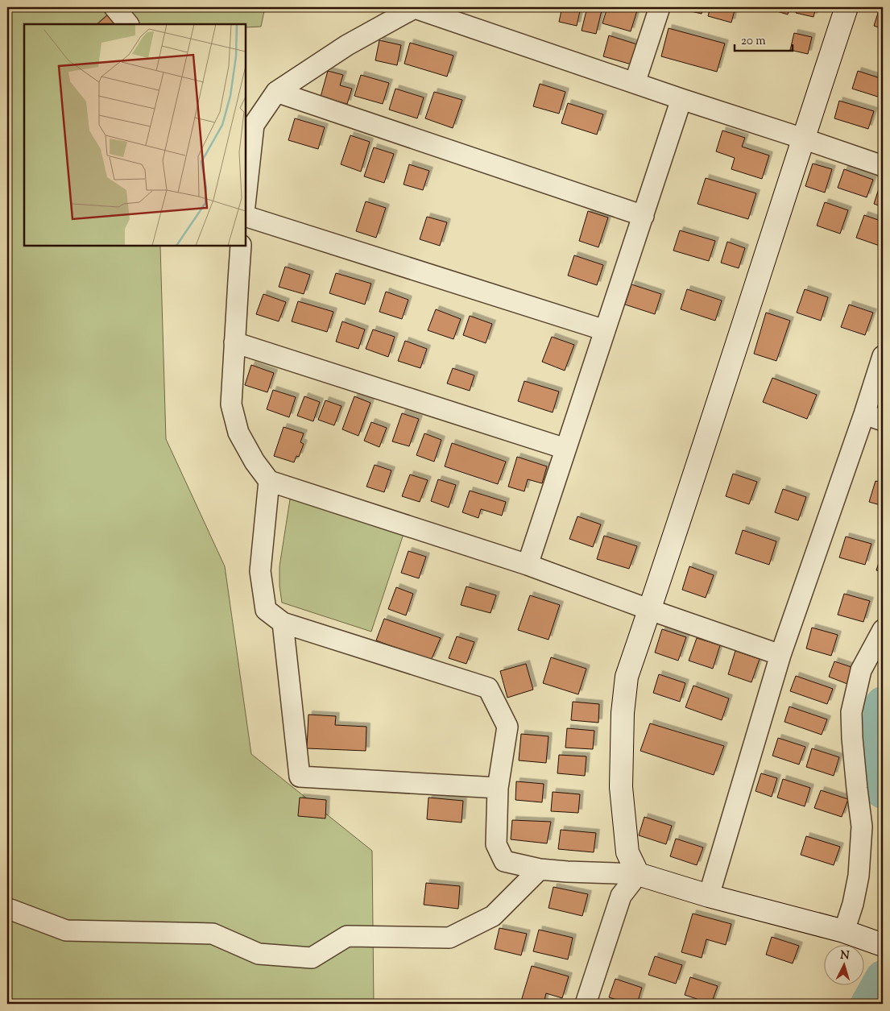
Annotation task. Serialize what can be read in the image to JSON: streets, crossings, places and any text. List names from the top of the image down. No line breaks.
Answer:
{"scale_bar":"20 m","north":"top"}
